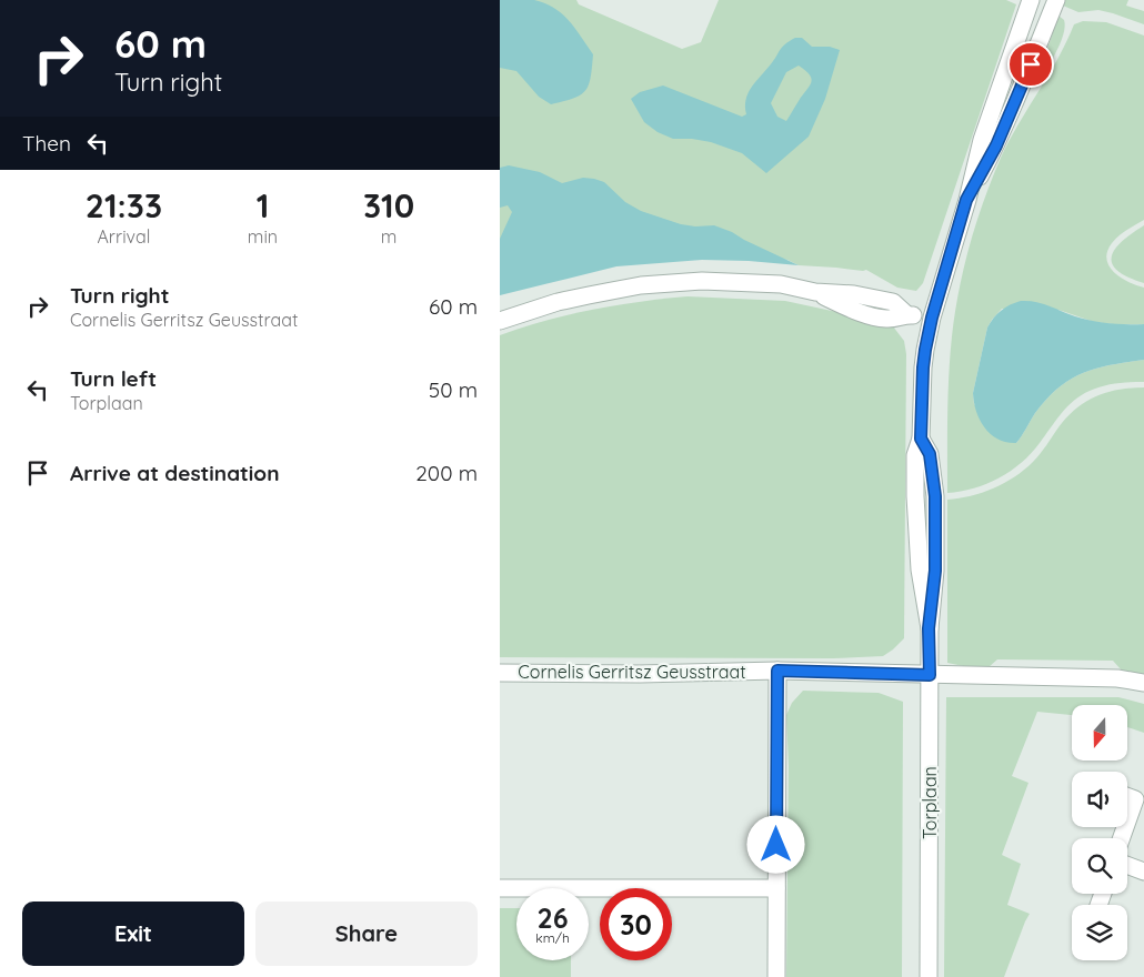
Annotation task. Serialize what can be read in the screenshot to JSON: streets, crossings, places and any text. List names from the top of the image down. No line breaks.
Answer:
{"streets":{"street":["Cornelis Gerritsz Geusstraat","Torplaan"]},"crossings":[["Cornelis Gerritsz Geusstraat","Torplaan"]],"north":"bottom","page":{"turn":["60 m","Turn right"],"then":"Then","eta":["21:33","Arrival","1","min","310","m"],"list":[{"name":"Turn right","note":"Cornelis Gerritsz Geusstraat","value":"60 m"},{"name":"Turn left","note":"Torplaan","value":"50 m"},{"name":"Arrive at destination","value":"200 m"}],"speed":"26 km/h","limit":"30","buttons":["Exit","Share"]}}
